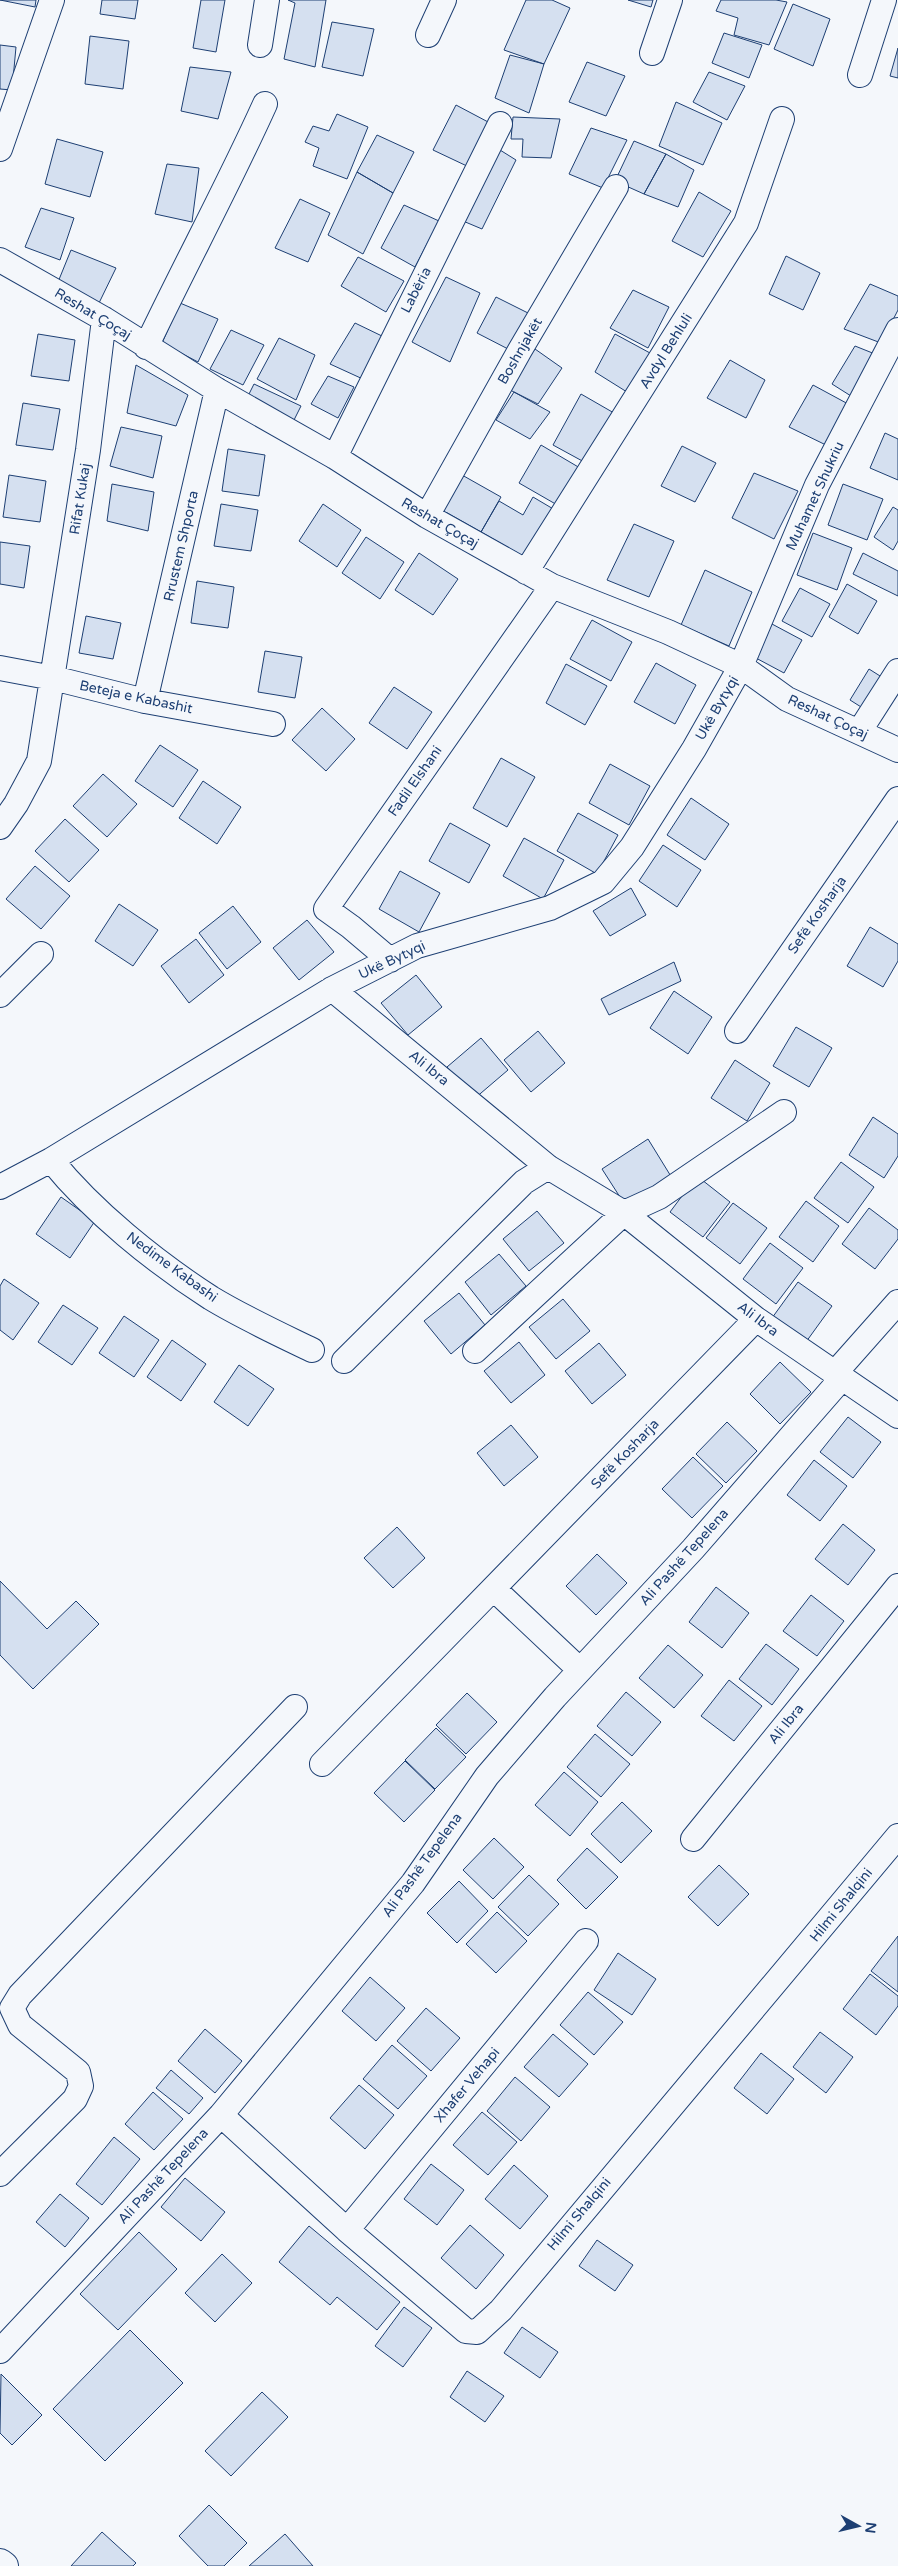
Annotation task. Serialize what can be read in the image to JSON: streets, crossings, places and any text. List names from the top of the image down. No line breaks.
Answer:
{"streets":{"street":["Labëria","Reshat Çoçaj","Boshnjakët","Avdyl Behluli","Muhamet Shukriu","Rifat Kukaj","Rrustem Shporta","Beteja e Kabashit","Ukë Bytyqi","Fadil Elshani","Sefë Kosharja","Ali Ibra","Nedime Kabashi","Ali Pashë Tepelena","Hilmi Shalqini","Xhafer Vehapi"]},"crossings":[["Labëria","Reshat Çoçaj"],["Reshat Çoçaj","Boshnjakët"],["Reshat Çoçaj","Avdyl Behluli"],["Reshat Çoçaj","Muhamet Shukriu"],["Reshat Çoçaj","Rifat Kukaj"],["Reshat Çoçaj","Rrustem Shporta"],["Reshat Çoçaj","Ukë Bytyqi"],["Reshat Çoçaj","Fadil Elshani"],["Muhamet Shukriu","Ukë Bytyqi"],["Rifat Kukaj","Beteja e Kabashit"],["Rrustem Shporta","Beteja e Kabashit"],["Ukë Bytyqi","Fadil Elshani"],["Ukë Bytyqi","Ali Ibra"],["Ukë Bytyqi","Nedime Kabashi"],["Sefë Kosharja","Ali Ibra"],["Ali Ibra","Ali Pashë Tepelena"],["Ali Pashë Tepelena","Hilmi Shalqini"],["Hilmi Shalqini","Xhafer Vehapi"]],"north":"right"}
